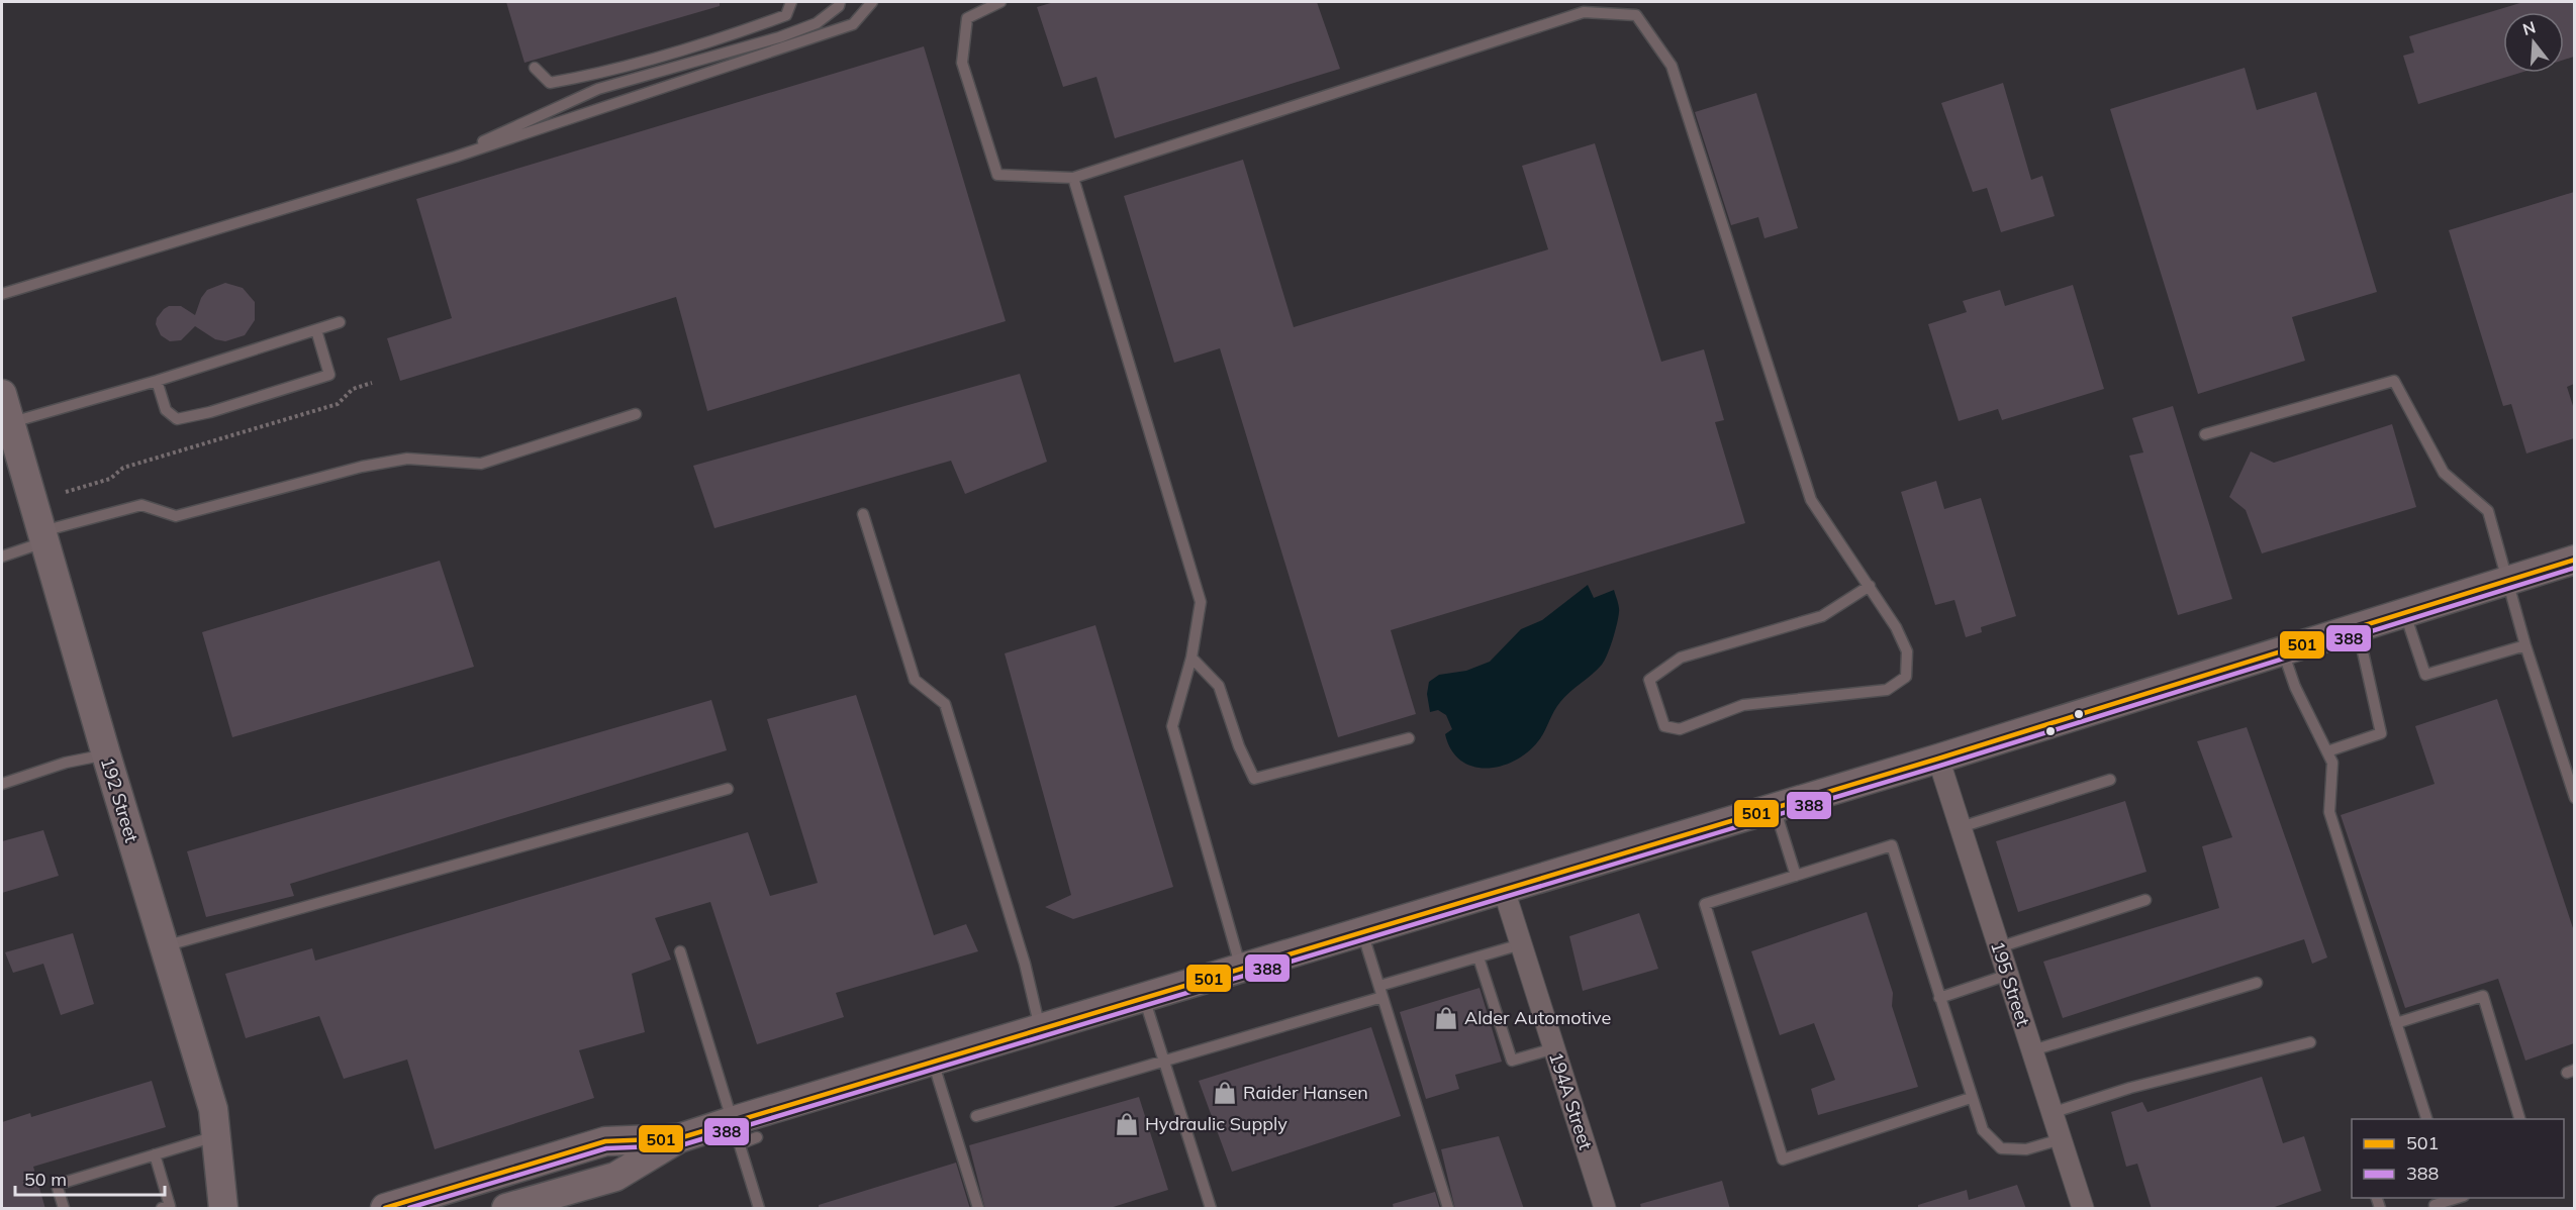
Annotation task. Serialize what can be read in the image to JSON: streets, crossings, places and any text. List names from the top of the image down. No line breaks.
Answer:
{"streets":{"main road":["192 Street"],"street":["195 Street","194A Street"]},"places":{"shop":["Alder Automotive","Raider Hansen","Hydraulic Supply"]},"lines":["transit line 501","transit line 388"],"legend":["501","388"],"scale_bar":"50 m","north":"top"}
